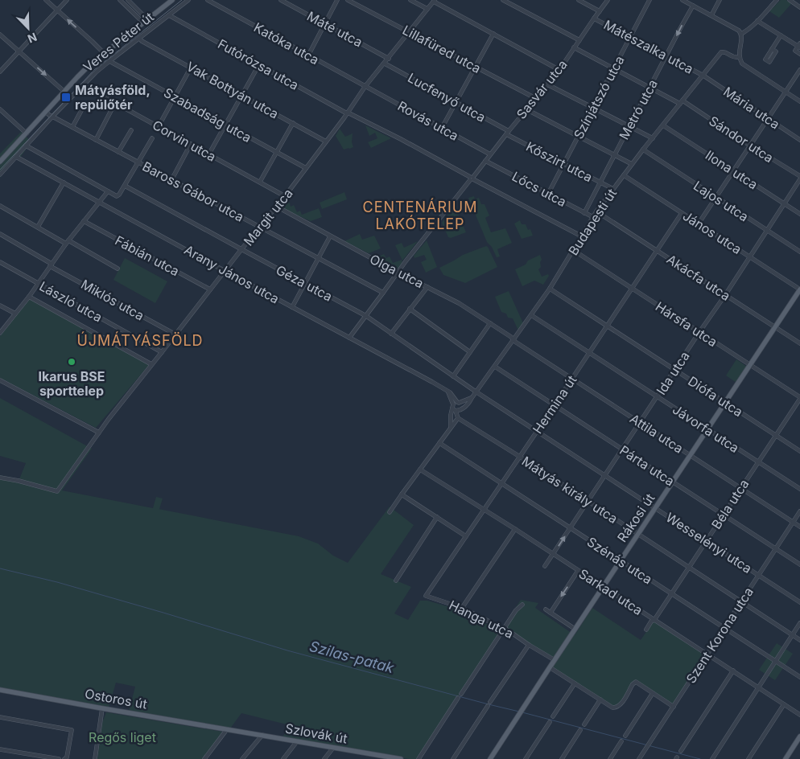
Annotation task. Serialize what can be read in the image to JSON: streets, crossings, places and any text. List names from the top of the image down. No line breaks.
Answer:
{"streets":{"main road":["Veres Péter út","Rákosi út","Ostoros út","Szlovák út"],"street":["Máté utca","Katóka utca","Mátészalka utca","Lillafüred utca","Futórózsa utca","Sasvár utca","Vak Bottyán utca","Lucfenyő utca","Színjátszó utca","Mária utca","Metró utca","Szabadság utca","Rovás utca","Sándor utca","Corvin utca","Kőszirt utca","Ilona utca","Lőcs utca","Baross Gábor utca","Lajos utca","Margit utca","Budapesti út","János utca","Fábián utca","Olga utca","Arany János utca","Akácfa utca","Géza utca","Miklós utca","László utca","Hársfa utca","Ida utca","Diófa utca","Hermina út","Jávorfa utca","Attila utca","Párta utca","Mátyás király utca","Béla utca","Wesselényi utca","Szénás utca","Sarkad utca","Hanga utca","Szent Korona utca"]},"crossings":[["Máté utca","Margit utca"],["Veres Péter út","Futórózsa utca"],["Veres Péter út","Vak Bottyán utca"],["Veres Péter út","Szabadság utca"],["Veres Péter út","Corvin utca"],["Veres Péter út","Baross Gábor utca"],["Veres Péter út","Arany János utca"],["Katóka utca","Rovás utca"],["Katóka utca","Margit utca"],["Mátészalka utca","Sasvár utca"],["Mátészalka utca","Színjátszó utca"],["Mátészalka utca","Mária utca"],["Mátészalka utca","Metró utca"],["Mátészalka utca","Budapesti út"],["Lillafüred utca","Sasvár utca"],["Lillafüred utca","Margit utca"],["Futórózsa utca","Sasvár utca"],["Futórózsa utca","Margit utca"],["Futórózsa utca","Budapesti út"],["Sasvár utca","Lucfenyő utca"],["Sasvár utca","Rovás utca"],["Sasvár utca","Sándor utca"],["Sasvár utca","Kőszirt utca"],["Sasvár utca","Lőcs utca"],["Sasvár utca","Baross Gábor utca"],["Sasvár utca","Olga utca"],["Sasvár utca","Arany János utca"],["Sasvár utca","Géza utca"],["Vak Bottyán utca","Margit utca"],["Lucfenyő utca","Kőszirt utca"],["Lucfenyő utca","Margit utca"],["Színjátszó utca","Sándor utca"],["Színjátszó utca","Kőszirt utca"],["Színjátszó utca","Lőcs utca"],["Mária utca","Budapesti út"],["Metró utca","Sándor utca"],["Metró utca","Kőszirt utca"],["Metró utca","Lőcs utca"],["Szabadság utca","Margit utca"],["Rovás utca","Margit utca"],["Sándor utca","Budapesti út"],["Corvin utca","Margit utca"],["Kőszirt utca","Budapesti út"],["Ilona utca","Budapesti út"],["Ilona utca","Ida utca"],["Lőcs utca","Budapesti út"],["Baross Gábor utca","Margit utca"],["Lajos utca","Budapesti út"],["Lajos utca","Ida utca"],["Margit utca","Fábián utca"],["Margit utca","Olga utca"],["Margit utca","Arany János utca"],["Margit utca","Géza utca"],["Margit utca","Miklós utca"],["Margit utca","László utca"],["Budapesti út","János utca"],["Budapesti út","Olga utca"],["Budapesti út","Arany János utca"],["Budapesti út","Akácfa utca"],["Budapesti út","Géza utca"],["Budapesti út","Hársfa utca"],["Budapesti út","Diófa utca"],["Budapesti út","Jávorfa utca"],["Budapesti út","Attila utca"],["Budapesti út","Párta utca"],["Budapesti út","Wesselényi utca"],["János utca","Ida utca"],["János utca","Hermina út"],["János utca","Rákosi út"],["Olga utca","Attila utca"],["Akácfa utca","Ida utca"],["Akácfa utca","Hermina út"],["Akácfa utca","Rákosi út"],["Géza utca","Wesselényi utca"],["Hársfa utca","Ida utca"],["Hársfa utca","Hermina út"],["Hársfa utca","Béla utca"],["Hársfa utca","Rákosi út"],["Ida utca","Diófa utca"],["Ida utca","Jávorfa utca"],["Ida utca","Attila utca"],["Ida utca","Párta utca"],["Ida utca","Mátyás király utca"],["Ida utca","Wesselényi utca"],["Ida utca","Szénás utca"],["Ida utca","Sarkad utca"],["Diófa utca","Hermina út"],["Diófa utca","Béla utca"],["Diófa utca","Rákosi út"],["Hermina út","Jávorfa utca"],["Hermina út","Attila utca"],["Hermina út","Párta utca"],["Hermina út","Mátyás király utca"],["Hermina út","Wesselényi utca"],["Hermina út","Szénás utca"],["Hermina út","Sarkad utca"],["Hermina út","Hanga utca"],["Jávorfa utca","Béla utca"],["Jávorfa utca","Rákosi út"],["Attila utca","Béla utca"],["Attila utca","Rákosi út"],["Attila utca","Szent Korona utca"],["Párta utca","Béla utca"],["Párta utca","Rákosi út"],["Párta utca","Szent Korona utca"],["Mátyás király utca","Béla utca"],["Mátyás király utca","Rákosi út"],["Mátyás király utca","Szent Korona utca"],["Béla utca","Wesselényi utca"],["Béla utca","Szénás utca"],["Béla utca","Sarkad utca"],["Rákosi út","Wesselényi utca"],["Rákosi út","Szénás utca"],["Rákosi út","Sarkad utca"],["Rákosi út","Hanga utca"],["Wesselényi utca","Szent Korona utca"],["Szénás utca","Szent Korona utca"],["Sarkad utca","Szent Korona utca"],["Ostoros út","Szlovák út"]],"districts":["CENTENÁRIUM LAKÓTELEP","ÚJMÁTYÁSFÖLD"],"water":["Szilas-patak"],"parks":["Regős liget"],"places":{"transit":["Mátyásföld, repülőtér"],"other":["Ikarus BSE sporttelep"]},"north":"bottom right"}
